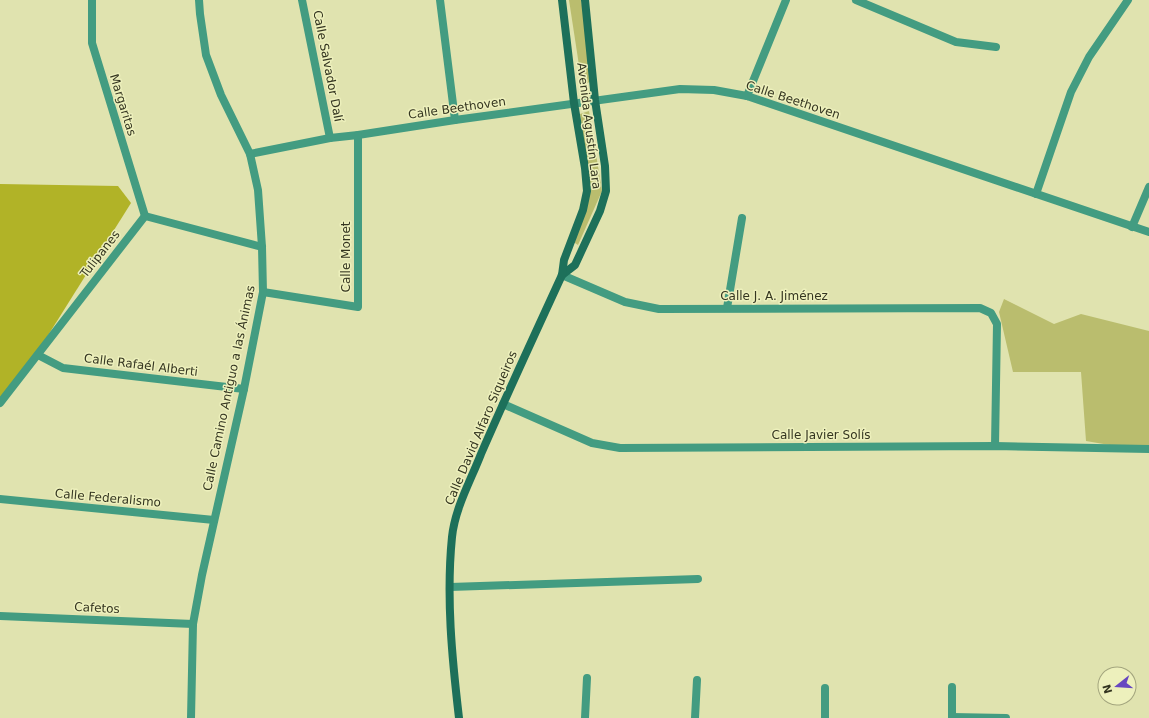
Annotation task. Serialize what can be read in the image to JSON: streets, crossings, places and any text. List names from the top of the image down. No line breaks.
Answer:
{"streets":{"main road":["Avenida Agustín Lara","Calle David Alfaro Siqueiros"],"street":["Calle Salvador Dalí","Calle Beethoven","Margaritas","Tulipanes","Calle Monet","Calle J. A. Jiménez","Calle Rafaél Alberti","Calle Camino Antiguo a las Ánimas","Calle Javier Solís","Calle Federalismo","Cafetos"]},"crossings":[["Calle Salvador Dalí","Calle Beethoven"],["Calle Beethoven","Avenida Agustín Lara"],["Calle Beethoven","Calle Monet"],["Calle Beethoven","Calle Camino Antiguo a las Ánimas"],["Margaritas","Tulipanes"],["Avenida Agustín Lara","Calle J. A. Jiménez"],["Avenida Agustín Lara","Calle David Alfaro Siqueiros"],["Tulipanes","Calle Rafaél Alberti"],["Calle Monet","Calle Camino Antiguo a las Ánimas"],["Calle J. A. Jiménez","Calle David Alfaro Siqueiros"],["Calle J. A. Jiménez","Calle Javier Solís"],["Calle Rafaél Alberti","Calle Camino Antiguo a las Ánimas"],["Calle Camino Antiguo a las Ánimas","Calle Federalismo"],["Calle Camino Antiguo a las Ánimas","Cafetos"],["Calle David Alfaro Siqueiros","Calle Javier Solís"]],"north":"left"}
